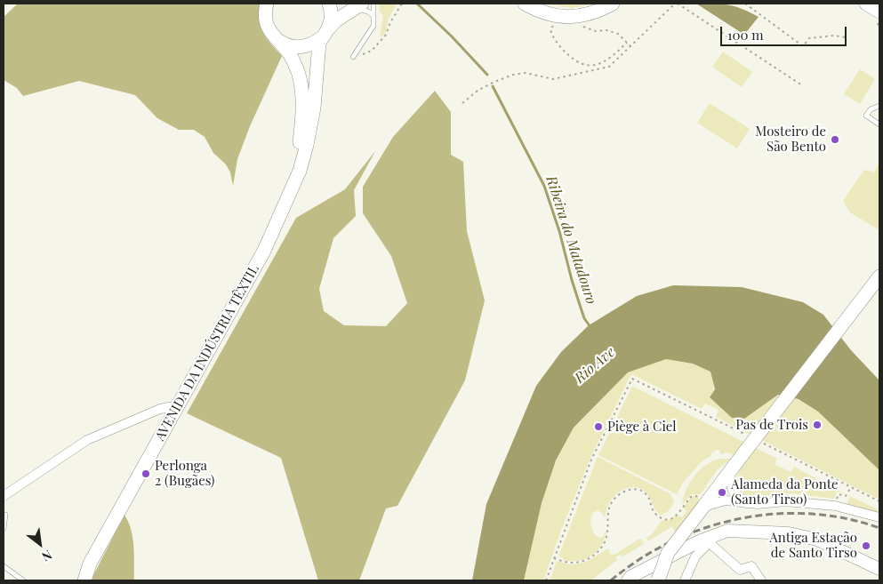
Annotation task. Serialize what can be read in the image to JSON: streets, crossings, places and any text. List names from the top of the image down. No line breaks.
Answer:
{"streets":{"main road":["AVENIDA DA INDÚSTRIA TÊXTIL"]},"water":["Ribeira do Matadouro","Rio Ave"],"places":["Mosteiro de São Bento","Pas de Trois","Piège à Ciel","Perlonga 2 (Bugães)","Alameda da Ponte (Santo Tirso)","Antiga Estação de Santo Tirso"],"scale_bar":"100 m","north":"bottom right"}
